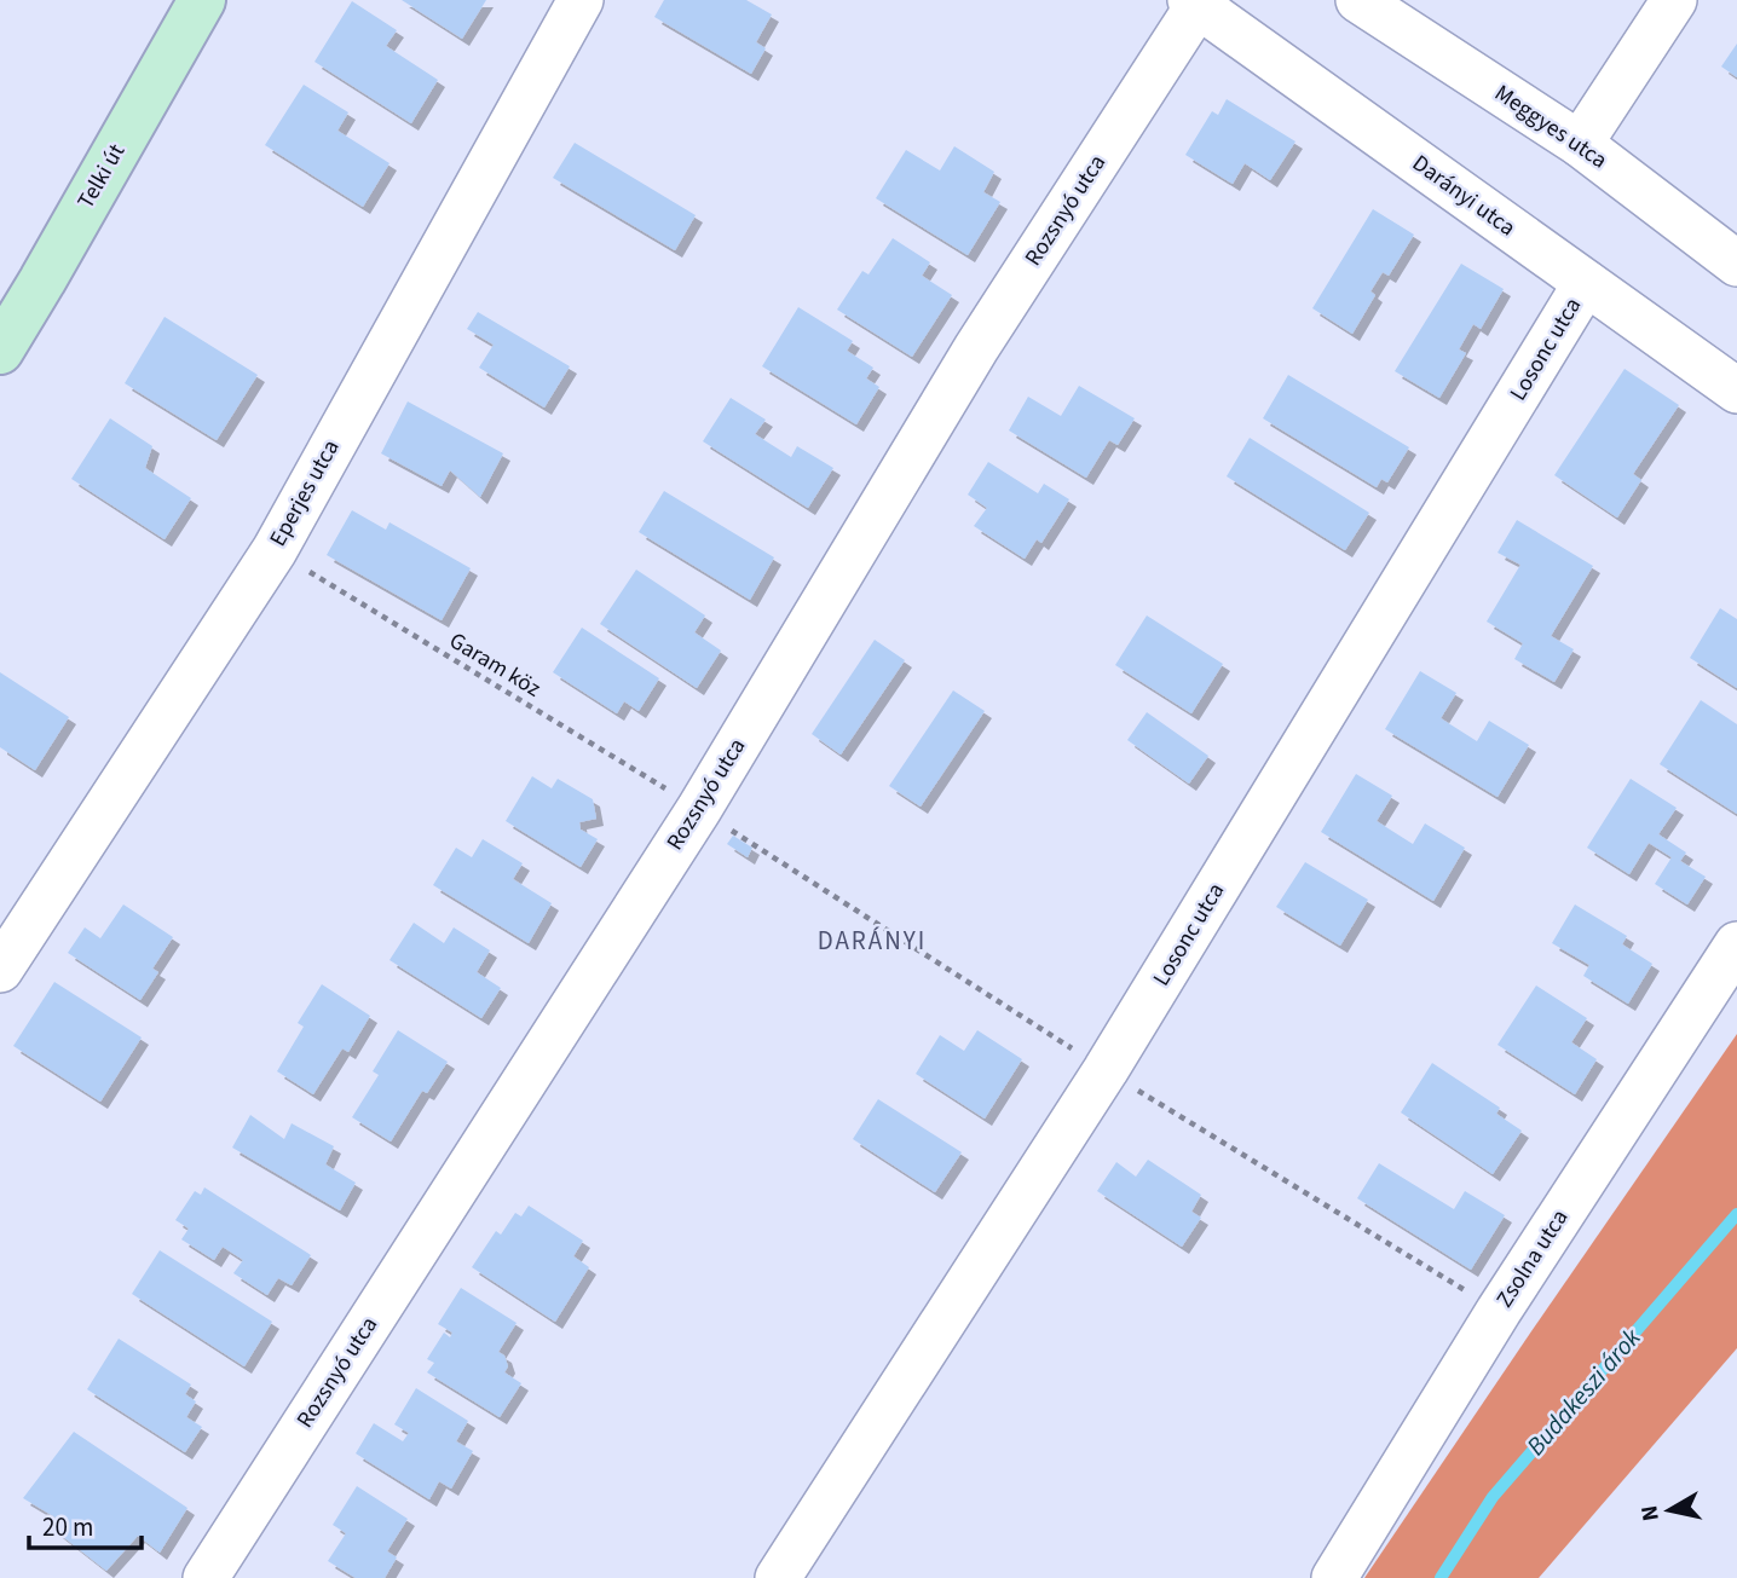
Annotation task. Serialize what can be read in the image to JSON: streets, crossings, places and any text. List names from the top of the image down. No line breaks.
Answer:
{"streets":{"main road":["Telki út"],"street":["Meggyes utca","Darányi utca","Rozsnyó utca","Losonc utca","Eperjes utca","Zsolna utca"],"path":["Garam köz"]},"crossings":[["Darányi utca","Rozsnyó utca"],["Darányi utca","Losonc utca"],["Rozsnyó utca","Garam köz"],["Eperjes utca","Garam köz"]],"districts":["DARÁNYI"],"water":["Budakeszi árok"],"scale_bar":"20 m","north":"left"}
